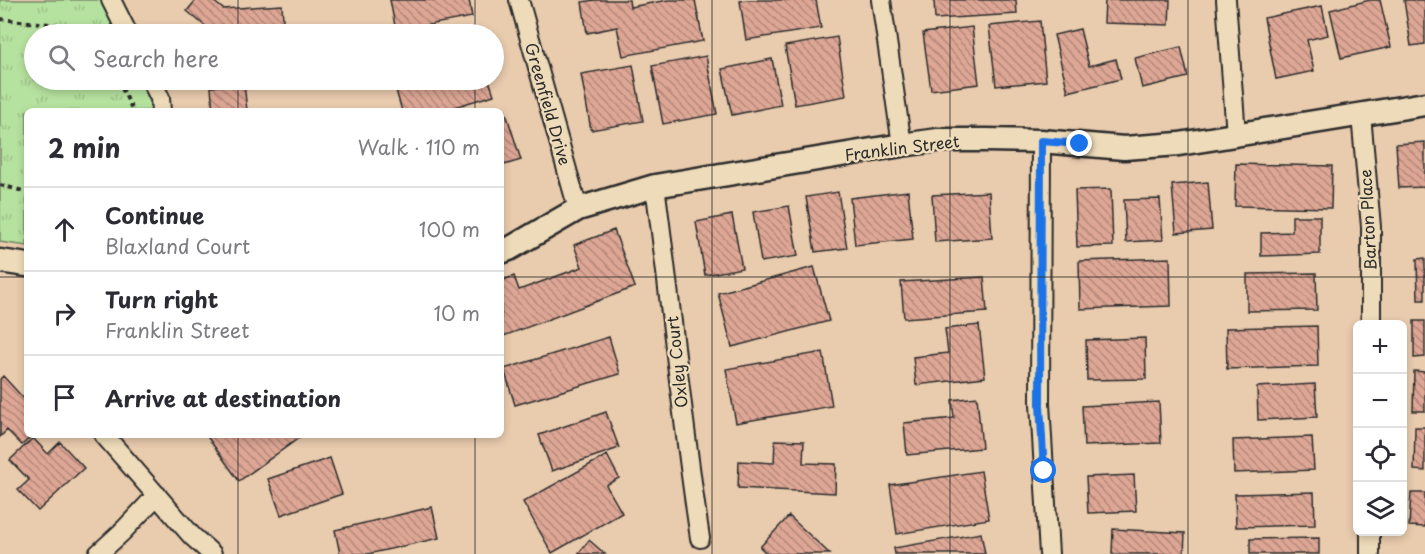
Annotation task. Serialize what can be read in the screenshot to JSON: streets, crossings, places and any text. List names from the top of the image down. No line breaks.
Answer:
{"streets":{"street":["Greenfield Drive","Franklin Street","Barton Place","Oxley Court"]},"crossings":[["Greenfield Drive","Franklin Street"],["Franklin Street","Barton Place"],["Franklin Street","Oxley Court"]],"page":{"search":"Search here","heading":["2 min","Walk · 110 m"],"list":[["Continue","Blaxland Court","100 m"],["Turn right","Franklin Street","10 m"],"Arrive at destination"],"map_buttons":["+","−"]}}
